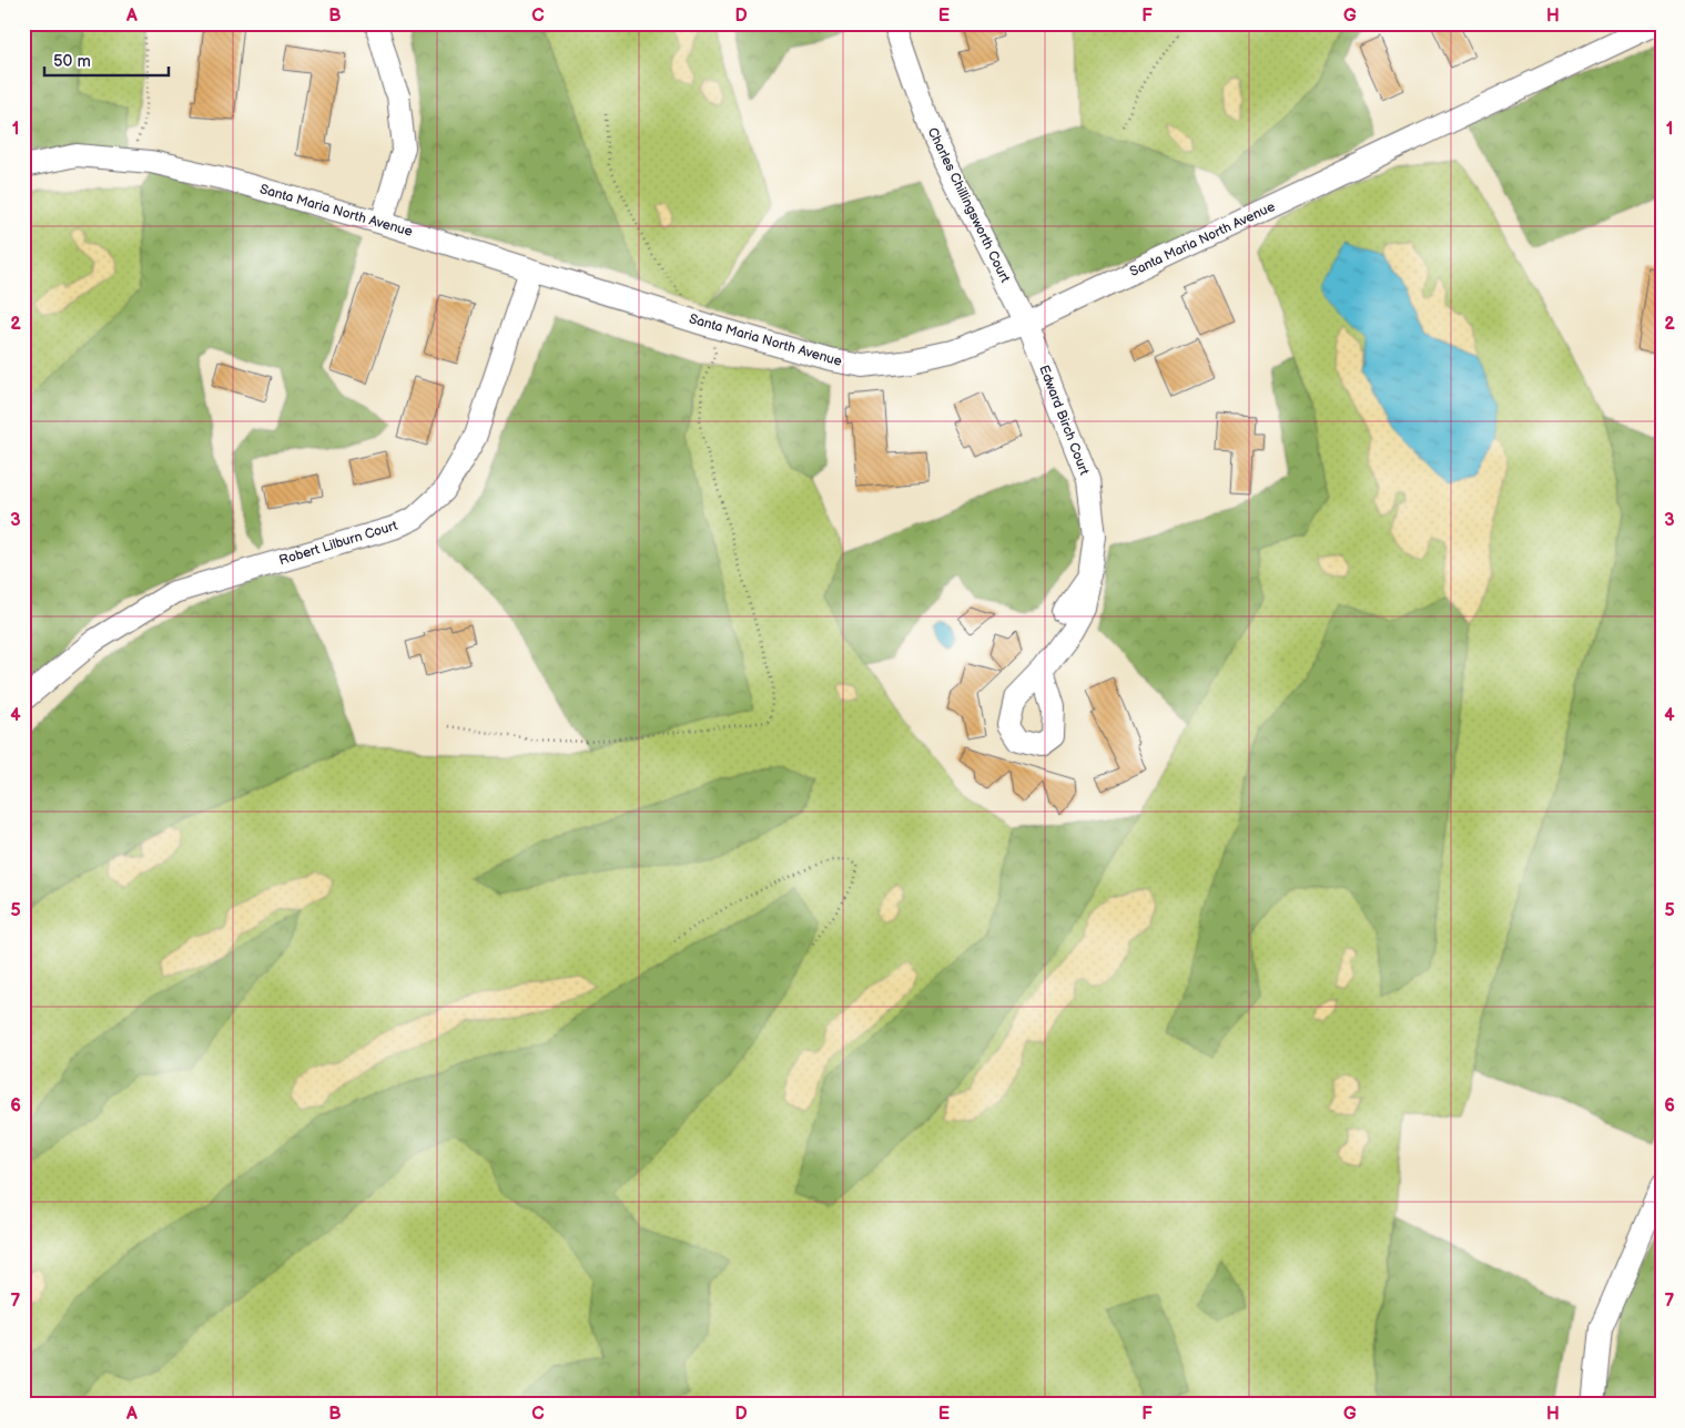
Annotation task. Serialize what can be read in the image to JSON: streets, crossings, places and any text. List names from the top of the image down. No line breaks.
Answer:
{"streets":{"street":["Charles Chillingsworth Court","Santa Maria North Avenue","Edward Birch Court","Robert Lilburn Court"]},"crossings":[["Charles Chillingsworth Court","Santa Maria North Avenue"],["Charles Chillingsworth Court","Edward Birch Court"],["Santa Maria North Avenue","Edward Birch Court"],["Santa Maria North Avenue","Robert Lilburn Court"]],"scale_bar":"50 m","grid":{"columns":["A","B","C","D","E","F","G","H"],"rows":["1","2","3","4","5","6","7"]}}
